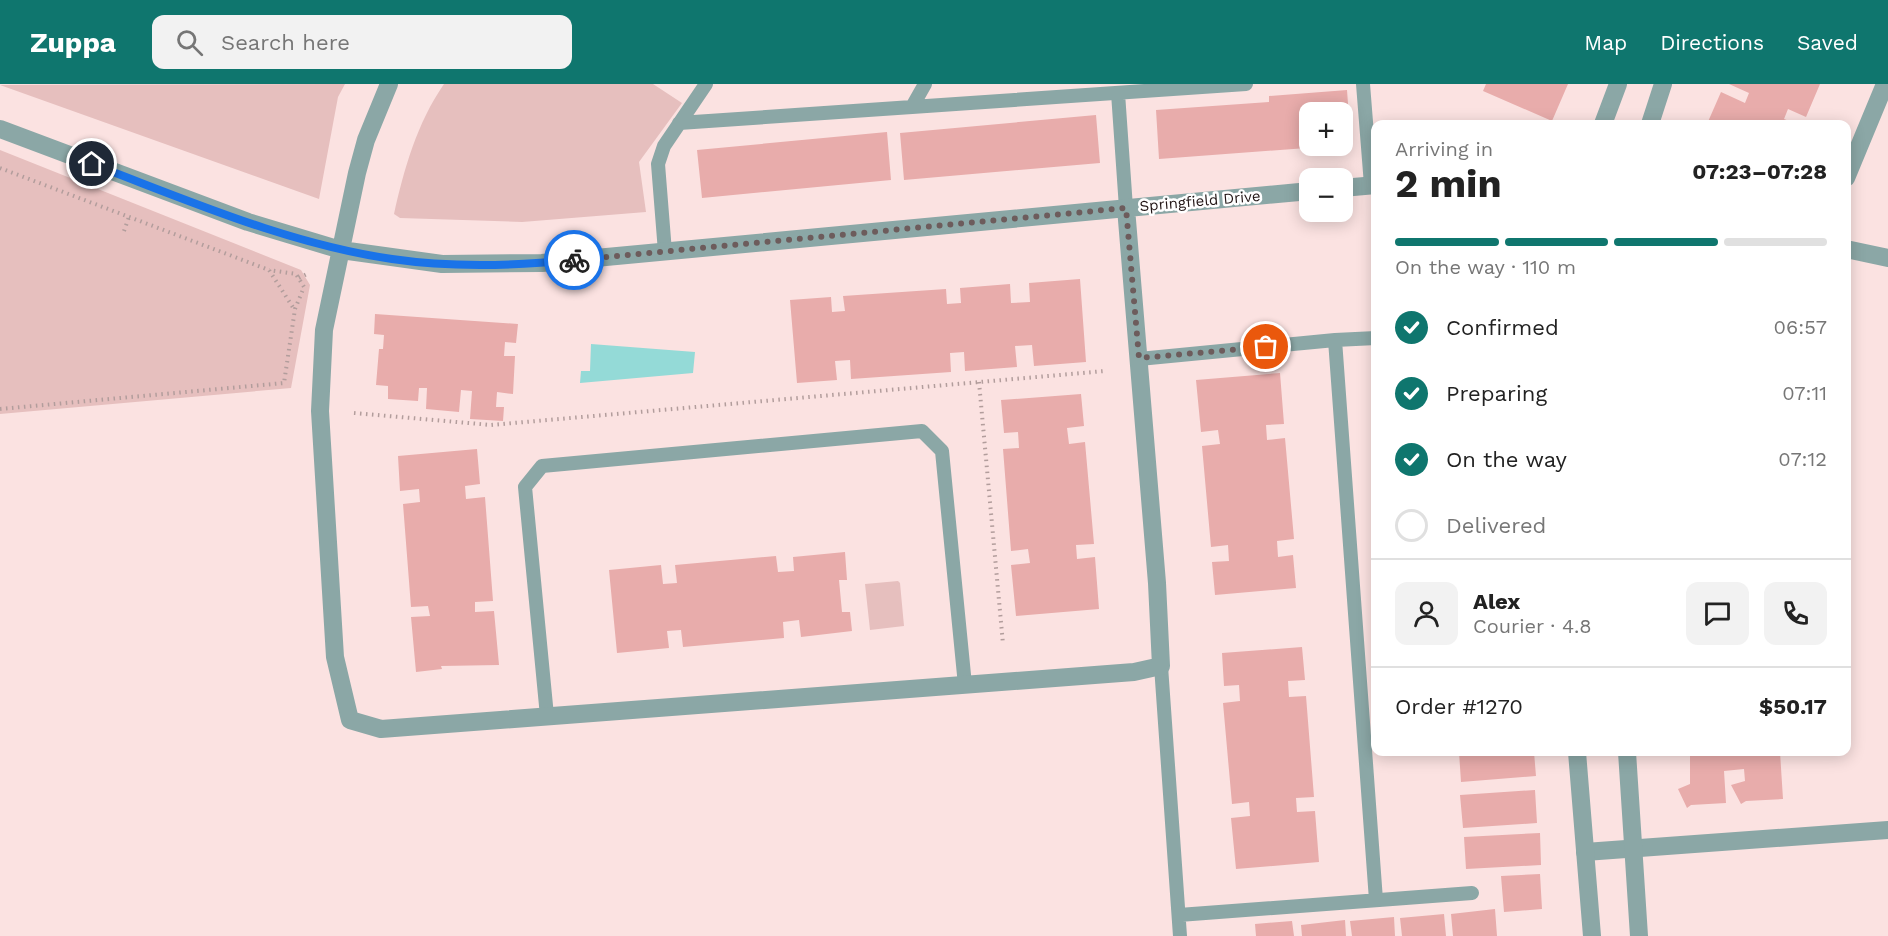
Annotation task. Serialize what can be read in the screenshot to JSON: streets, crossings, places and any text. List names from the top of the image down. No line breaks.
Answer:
{"streets":{"street":["Springfield Drive"]},"page":{"header":"Zuppa","search":"Search here","nav":["Map","Directions","Saved"],"map_buttons":["+","−"],"heading":["2 min","Arriving in","07:23–07:28"],"panel":["Alex","Courier · 4.8","Order #1270","$50.17"],"bar":"On the way · 110 m","list":[["Confirmed","06:57"],["Preparing","07:11"],["On the way","07:12"],"Delivered"]}}
